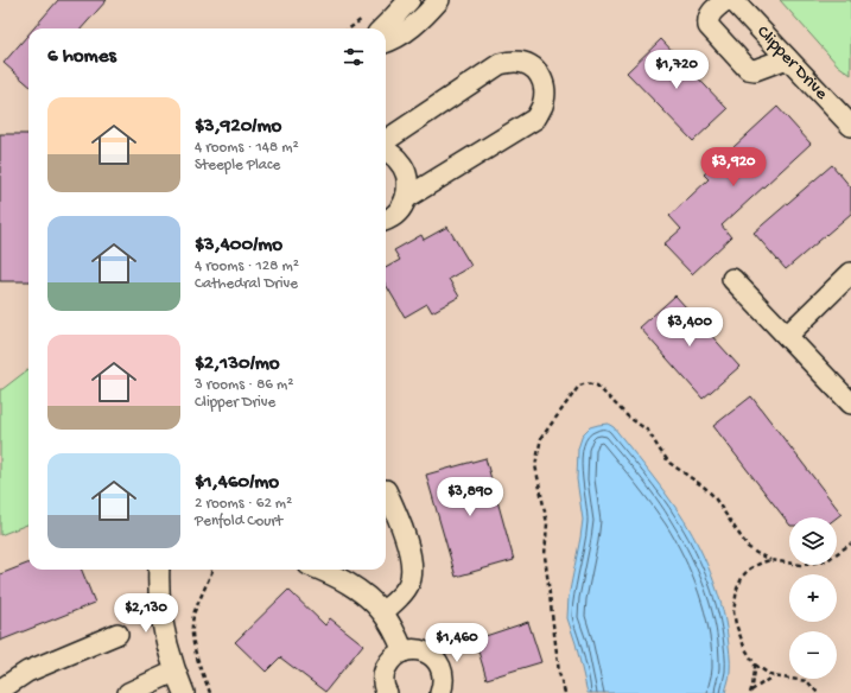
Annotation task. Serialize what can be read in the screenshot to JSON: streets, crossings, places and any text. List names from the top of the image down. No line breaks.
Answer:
{"streets":{"street":["Clipper Drive"]},"page":{"heading":"6 homes","price":["$1,720","$3,920","$3,400","$3,890","$2,130","$1,460"],"list":[{"name":"$3,920/mo","note":"4 rooms · 148 m² · Steeple Place"},{"name":"$3,400/mo","note":"4 rooms · 128 m² · Cathedral Drive"},{"name":"$2,130/mo","note":"3 rooms · 86 m² · Clipper Drive"},{"name":"$1,460/mo","note":"2 rooms · 62 m² · Penfold Court"}],"map_buttons":["+","−"]}}
